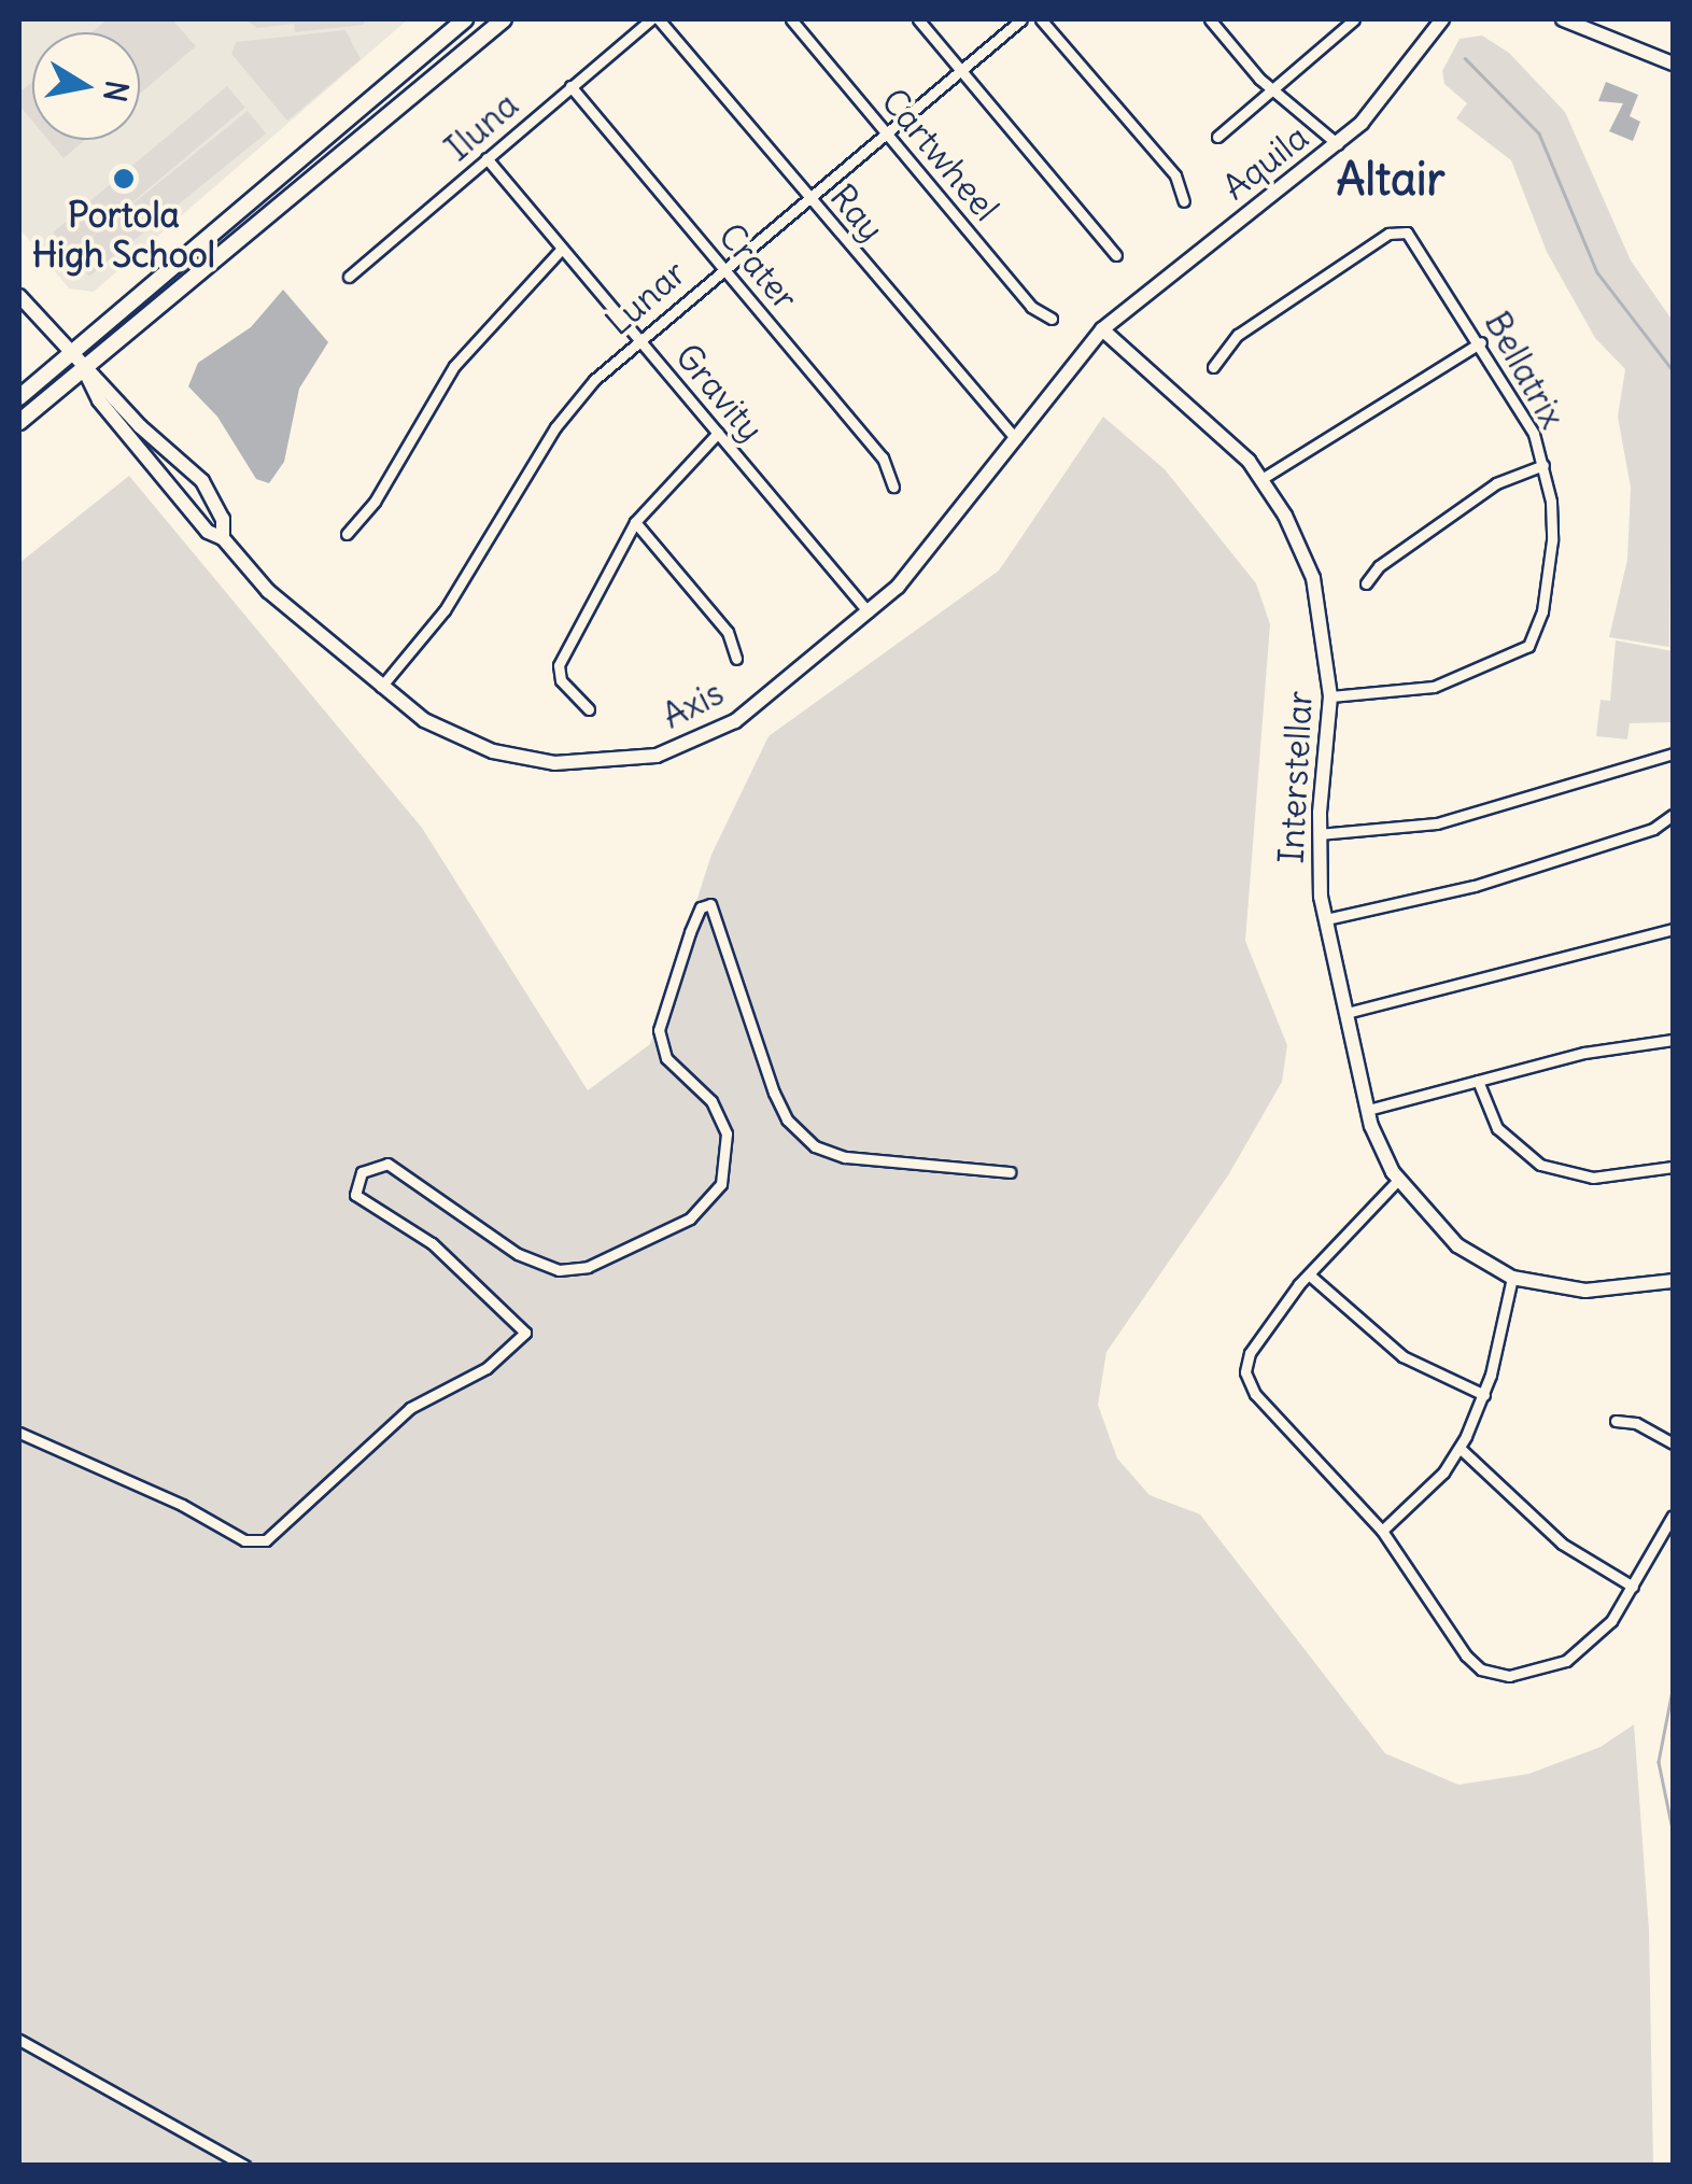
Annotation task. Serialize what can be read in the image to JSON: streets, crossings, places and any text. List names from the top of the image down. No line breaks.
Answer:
{"streets":{"street":["Iluna","Cartwheel","Aquila","Ray","Crater","Lunar","Bellatrix","Gravity","Axis","Interstellar"]},"crossings":[["Iluna","Ray"],["Iluna","Crater"],["Iluna","Gravity"],["Cartwheel","Lunar"],["Aquila","Axis"],["Aquila","Interstellar"],["Ray","Lunar"],["Ray","Axis"],["Crater","Lunar"],["Lunar","Gravity"],["Lunar","Axis"],["Bellatrix","Interstellar"],["Gravity","Axis"],["Axis","Interstellar"]],"districts":["Altair"],"places":["Portola High School"],"north":"right"}
